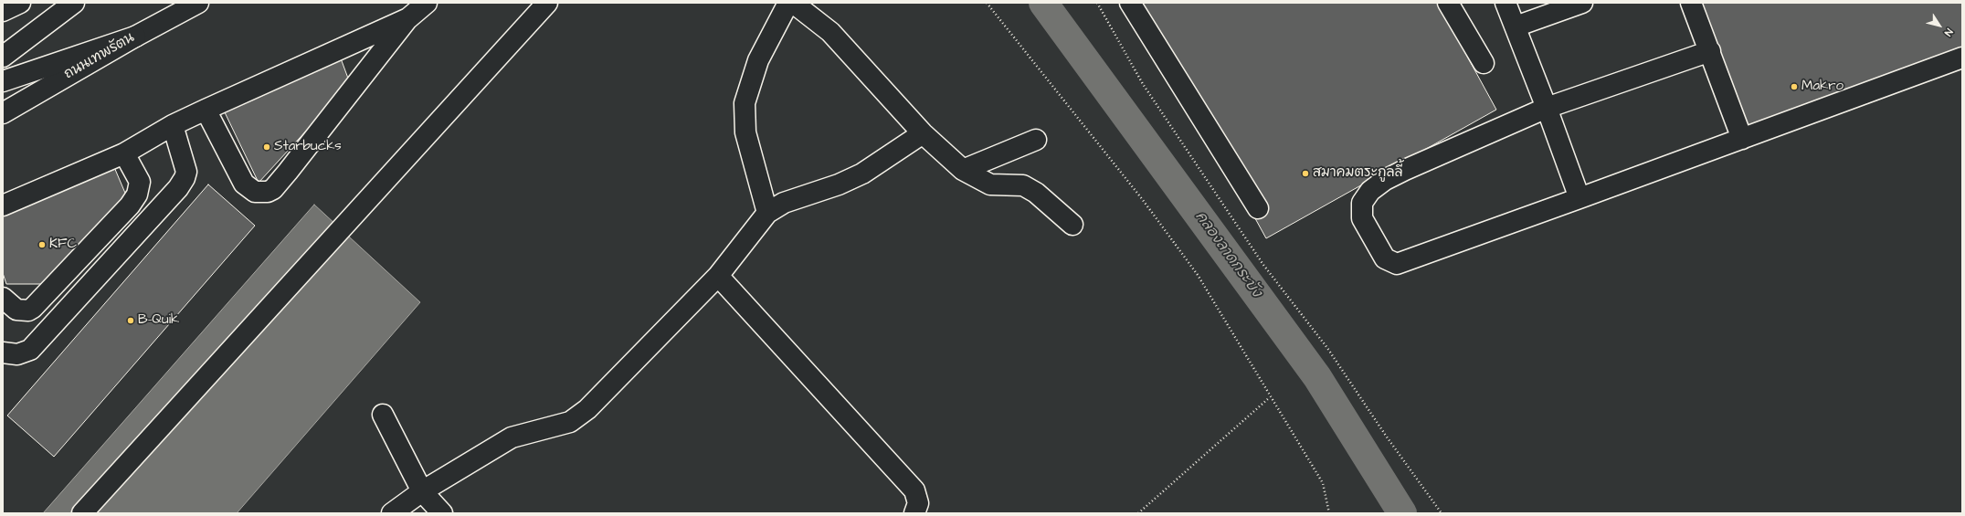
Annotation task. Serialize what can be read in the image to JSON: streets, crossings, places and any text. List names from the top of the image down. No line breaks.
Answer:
{"streets":{"main road":["ถนนเทพรัตน"]},"water":["คลองลาดกระบัง"],"places":["Makro","Starbucks","สมาคมตระกูลลี้","KFC","B-Quik"],"north":"bottom right"}
